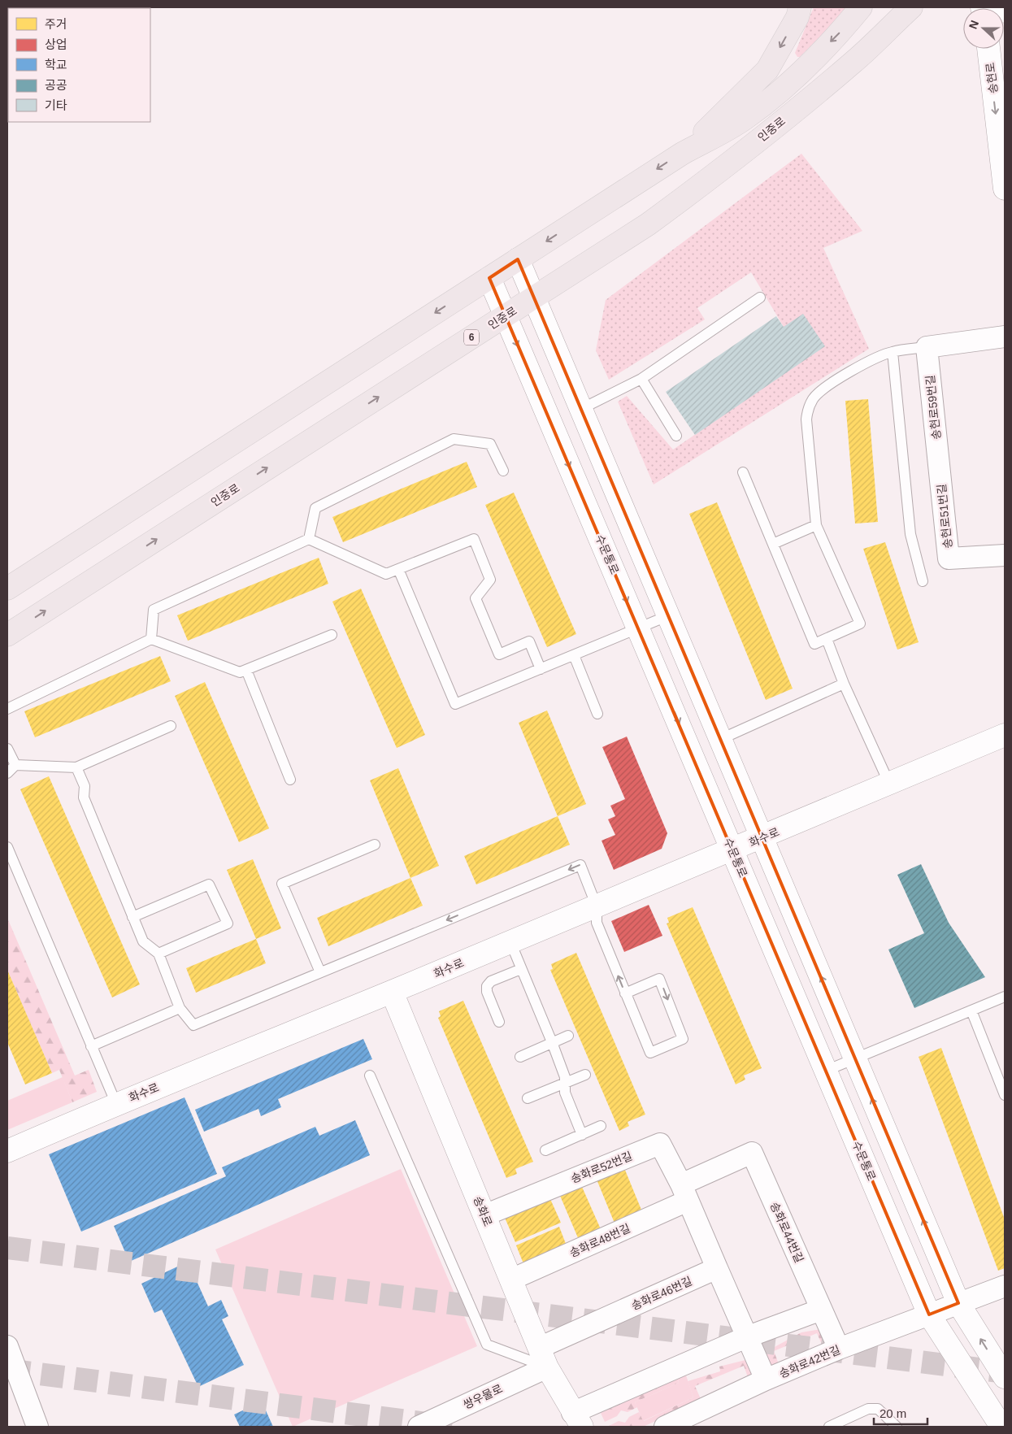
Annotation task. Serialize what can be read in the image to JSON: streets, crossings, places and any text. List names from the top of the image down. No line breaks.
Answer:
{"streets":{"main road":["인중로","6"],"street":["송현로","송현로59번길","송현로51번길","수문통로","화수로","송화로52번길","송화로","송화로44번길","송화로48번길","송화로46번길","송화로42번길","쌍우물로"]},"crossings":[["인중로","수문통로"],["송현로59번길","송현로51번길"],["수문통로","화수로"],["수문통로","송화로42번길"],["화수로","송화로"],["송화로52번길","송화로"],["송화로52번길","송화로44번길"],["송화로52번길","송화로48번길"],["송화로","송화로48번길"],["송화로","송화로46번길"],["송화로","쌍우물로"],["송화로44번길","송화로48번길"],["송화로46번길","쌍우물로"]],"one_way":["송현로"],"legend":["주거","상업","학교","공공","기타"],"scale_bar":"20 m","north":"left"}
